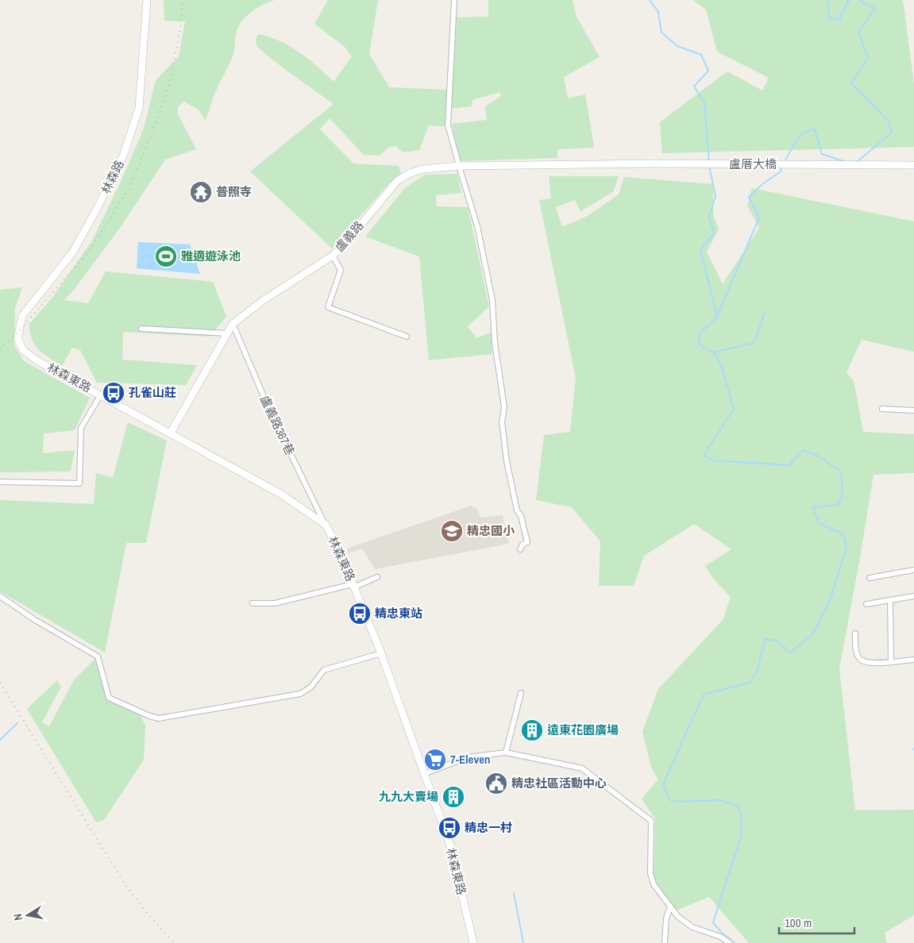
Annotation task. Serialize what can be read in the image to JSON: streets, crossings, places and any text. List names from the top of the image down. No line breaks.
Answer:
{"streets":{"main road":["盧厝大橋","林森路","盧義路","林森東路"],"street":["盧義路367巷"]},"crossings":[["盧厝大橋","盧義路"],["林森路","林森東路"],["盧義路","林森東路"],["盧義路","盧義路367巷"],["林森東路","盧義路367巷"]],"places":{"temple":["普照寺"],"sports":["雅適遊泳池"],"bus stop":["孔雀山莊","精忠東站","精忠一村"],"school or university":["精忠國小"],"building":["遠東花園廣場","九九大賣場"],"supermarket":["7-Eleven"],"public building":["精忠社區活動中心"]},"scale_bar":"100 m","north":"left"}
